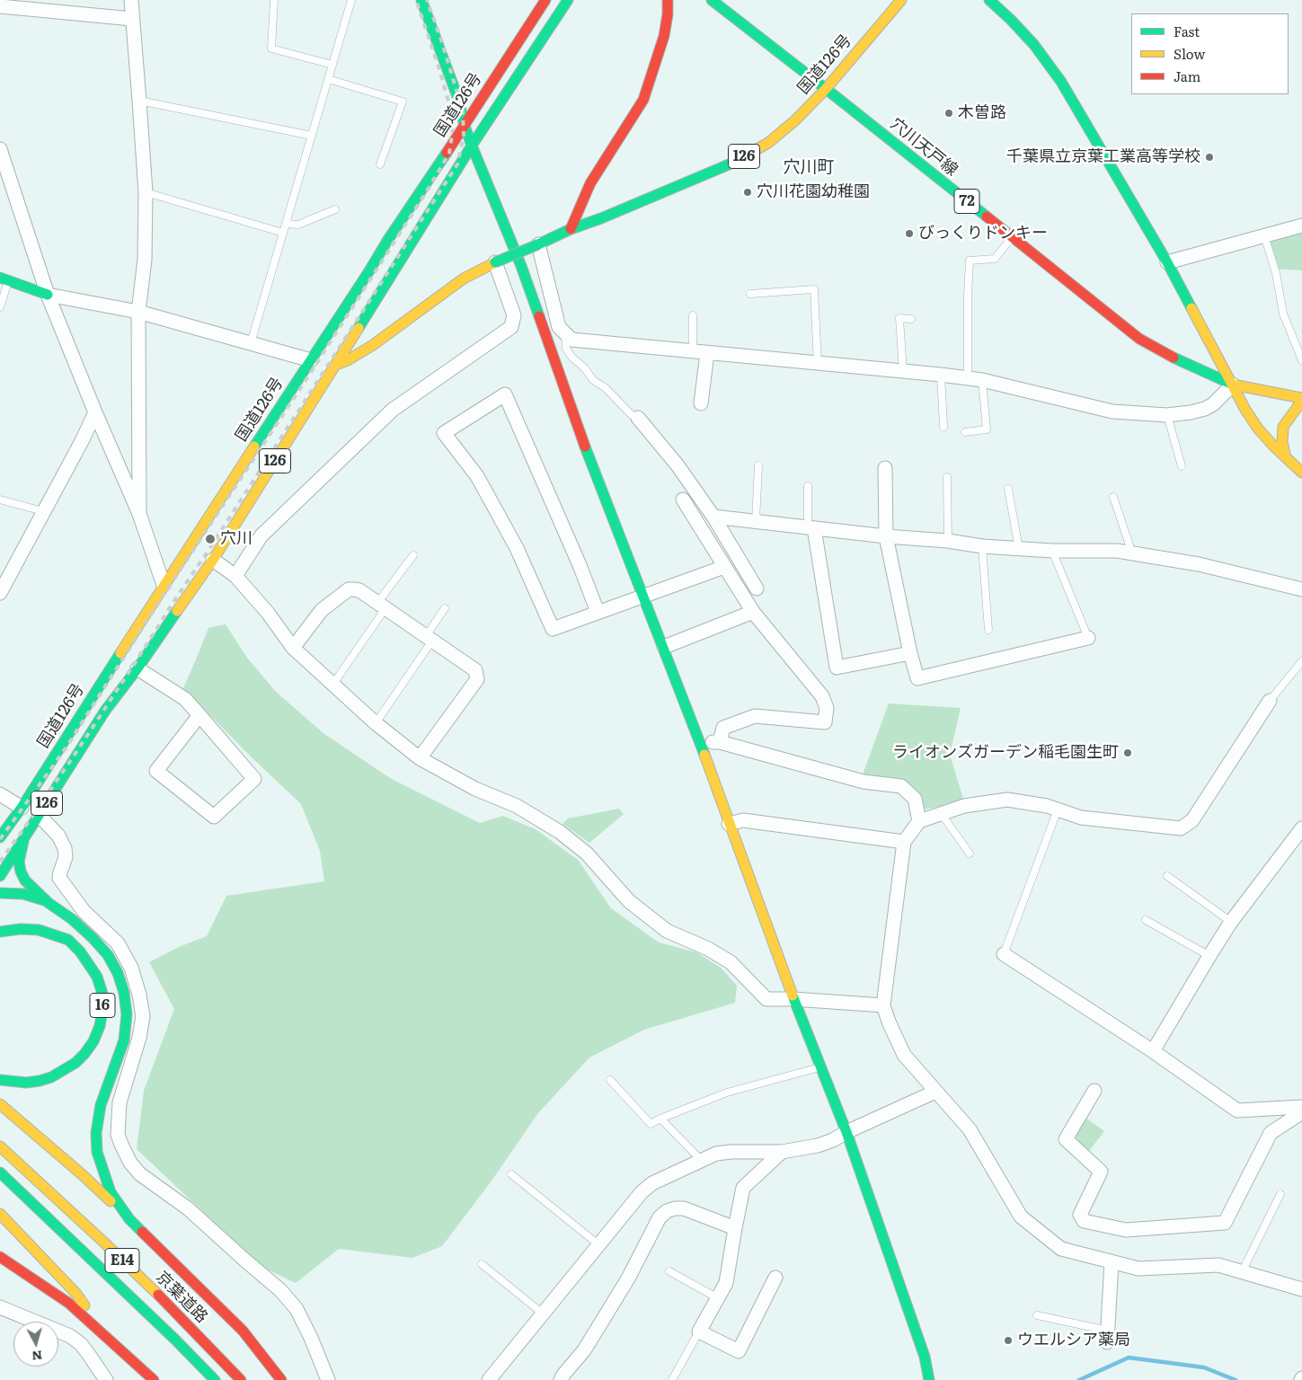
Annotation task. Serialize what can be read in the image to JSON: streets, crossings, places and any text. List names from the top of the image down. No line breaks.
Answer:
{"streets":{"main road":["国道126号","穴川天戸線","126","72","16","E14","京葉道路"]},"crossings":[["国道126号","穴川天戸線"]],"districts":["穴川町"],"places":["木曽路","千葉県立京葉工業高等学校","穴川花園幼稚園","びっくりドンキー","穴川","ライオンズガーデン稲毛園生町","ウエルシア薬局"],"legend":["Fast","Slow","Jam"],"north":"bottom"}
